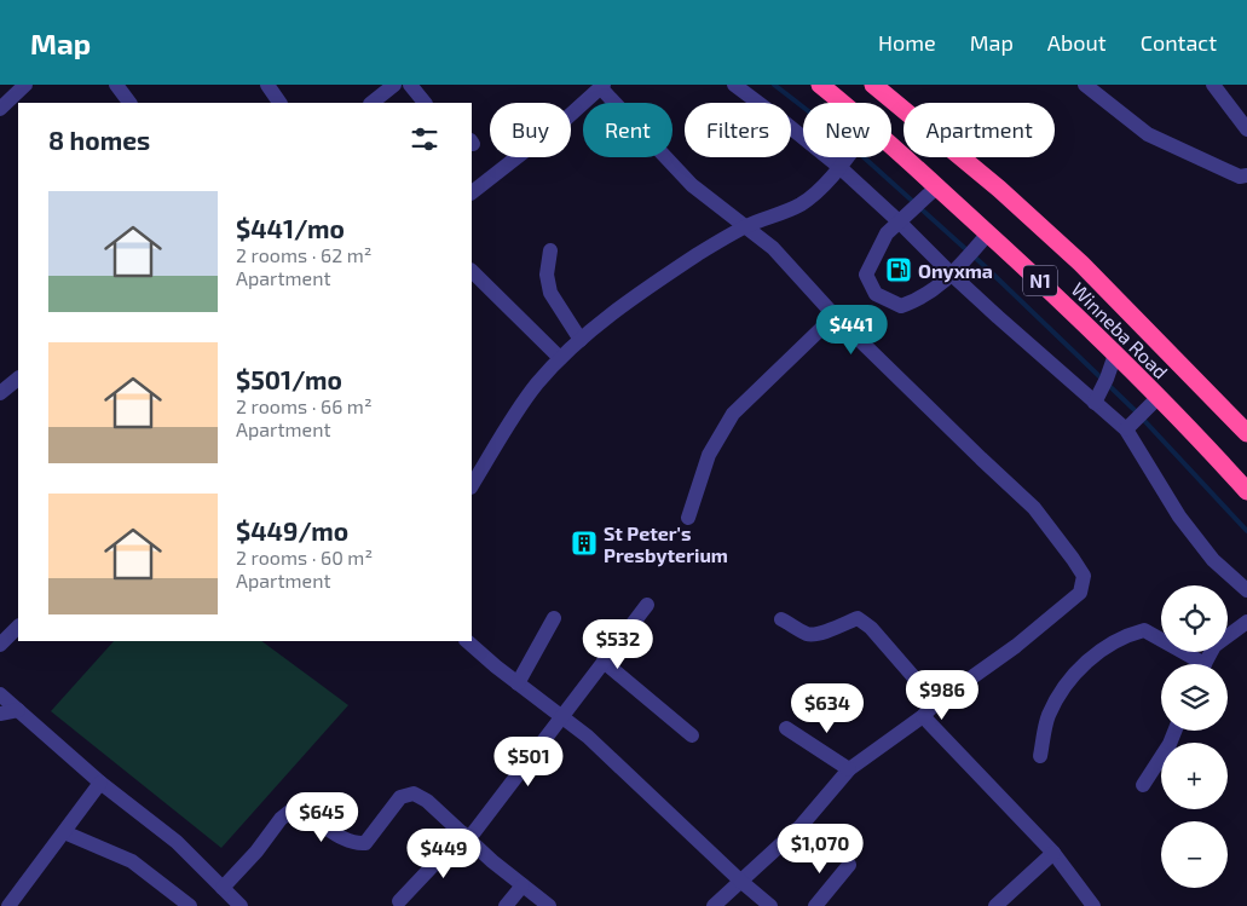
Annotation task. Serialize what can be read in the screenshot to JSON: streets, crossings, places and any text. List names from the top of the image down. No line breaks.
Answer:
{"streets":{"highway":["N1","Winneba Road"]},"places":{"fuel station":["Onyxma"],"building":["St Peter's Presbyterium"]},"page":{"header":"Map","nav":["Home","Map","About","Contact"],"chip":["Buy","Rent","Filters","New","Apartment"],"heading":"8 homes","list":[{"name":"$441/mo","note":"2 rooms · 62 m² · Apartment"},{"name":"$501/mo","note":"2 rooms · 66 m² · Apartment"},{"name":"$449/mo","note":"2 rooms · 60 m² · Apartment"}],"price":["$441","$532","$986","$634","$501","$645","$1,070","$449"],"map_buttons":["+","−"]}}
